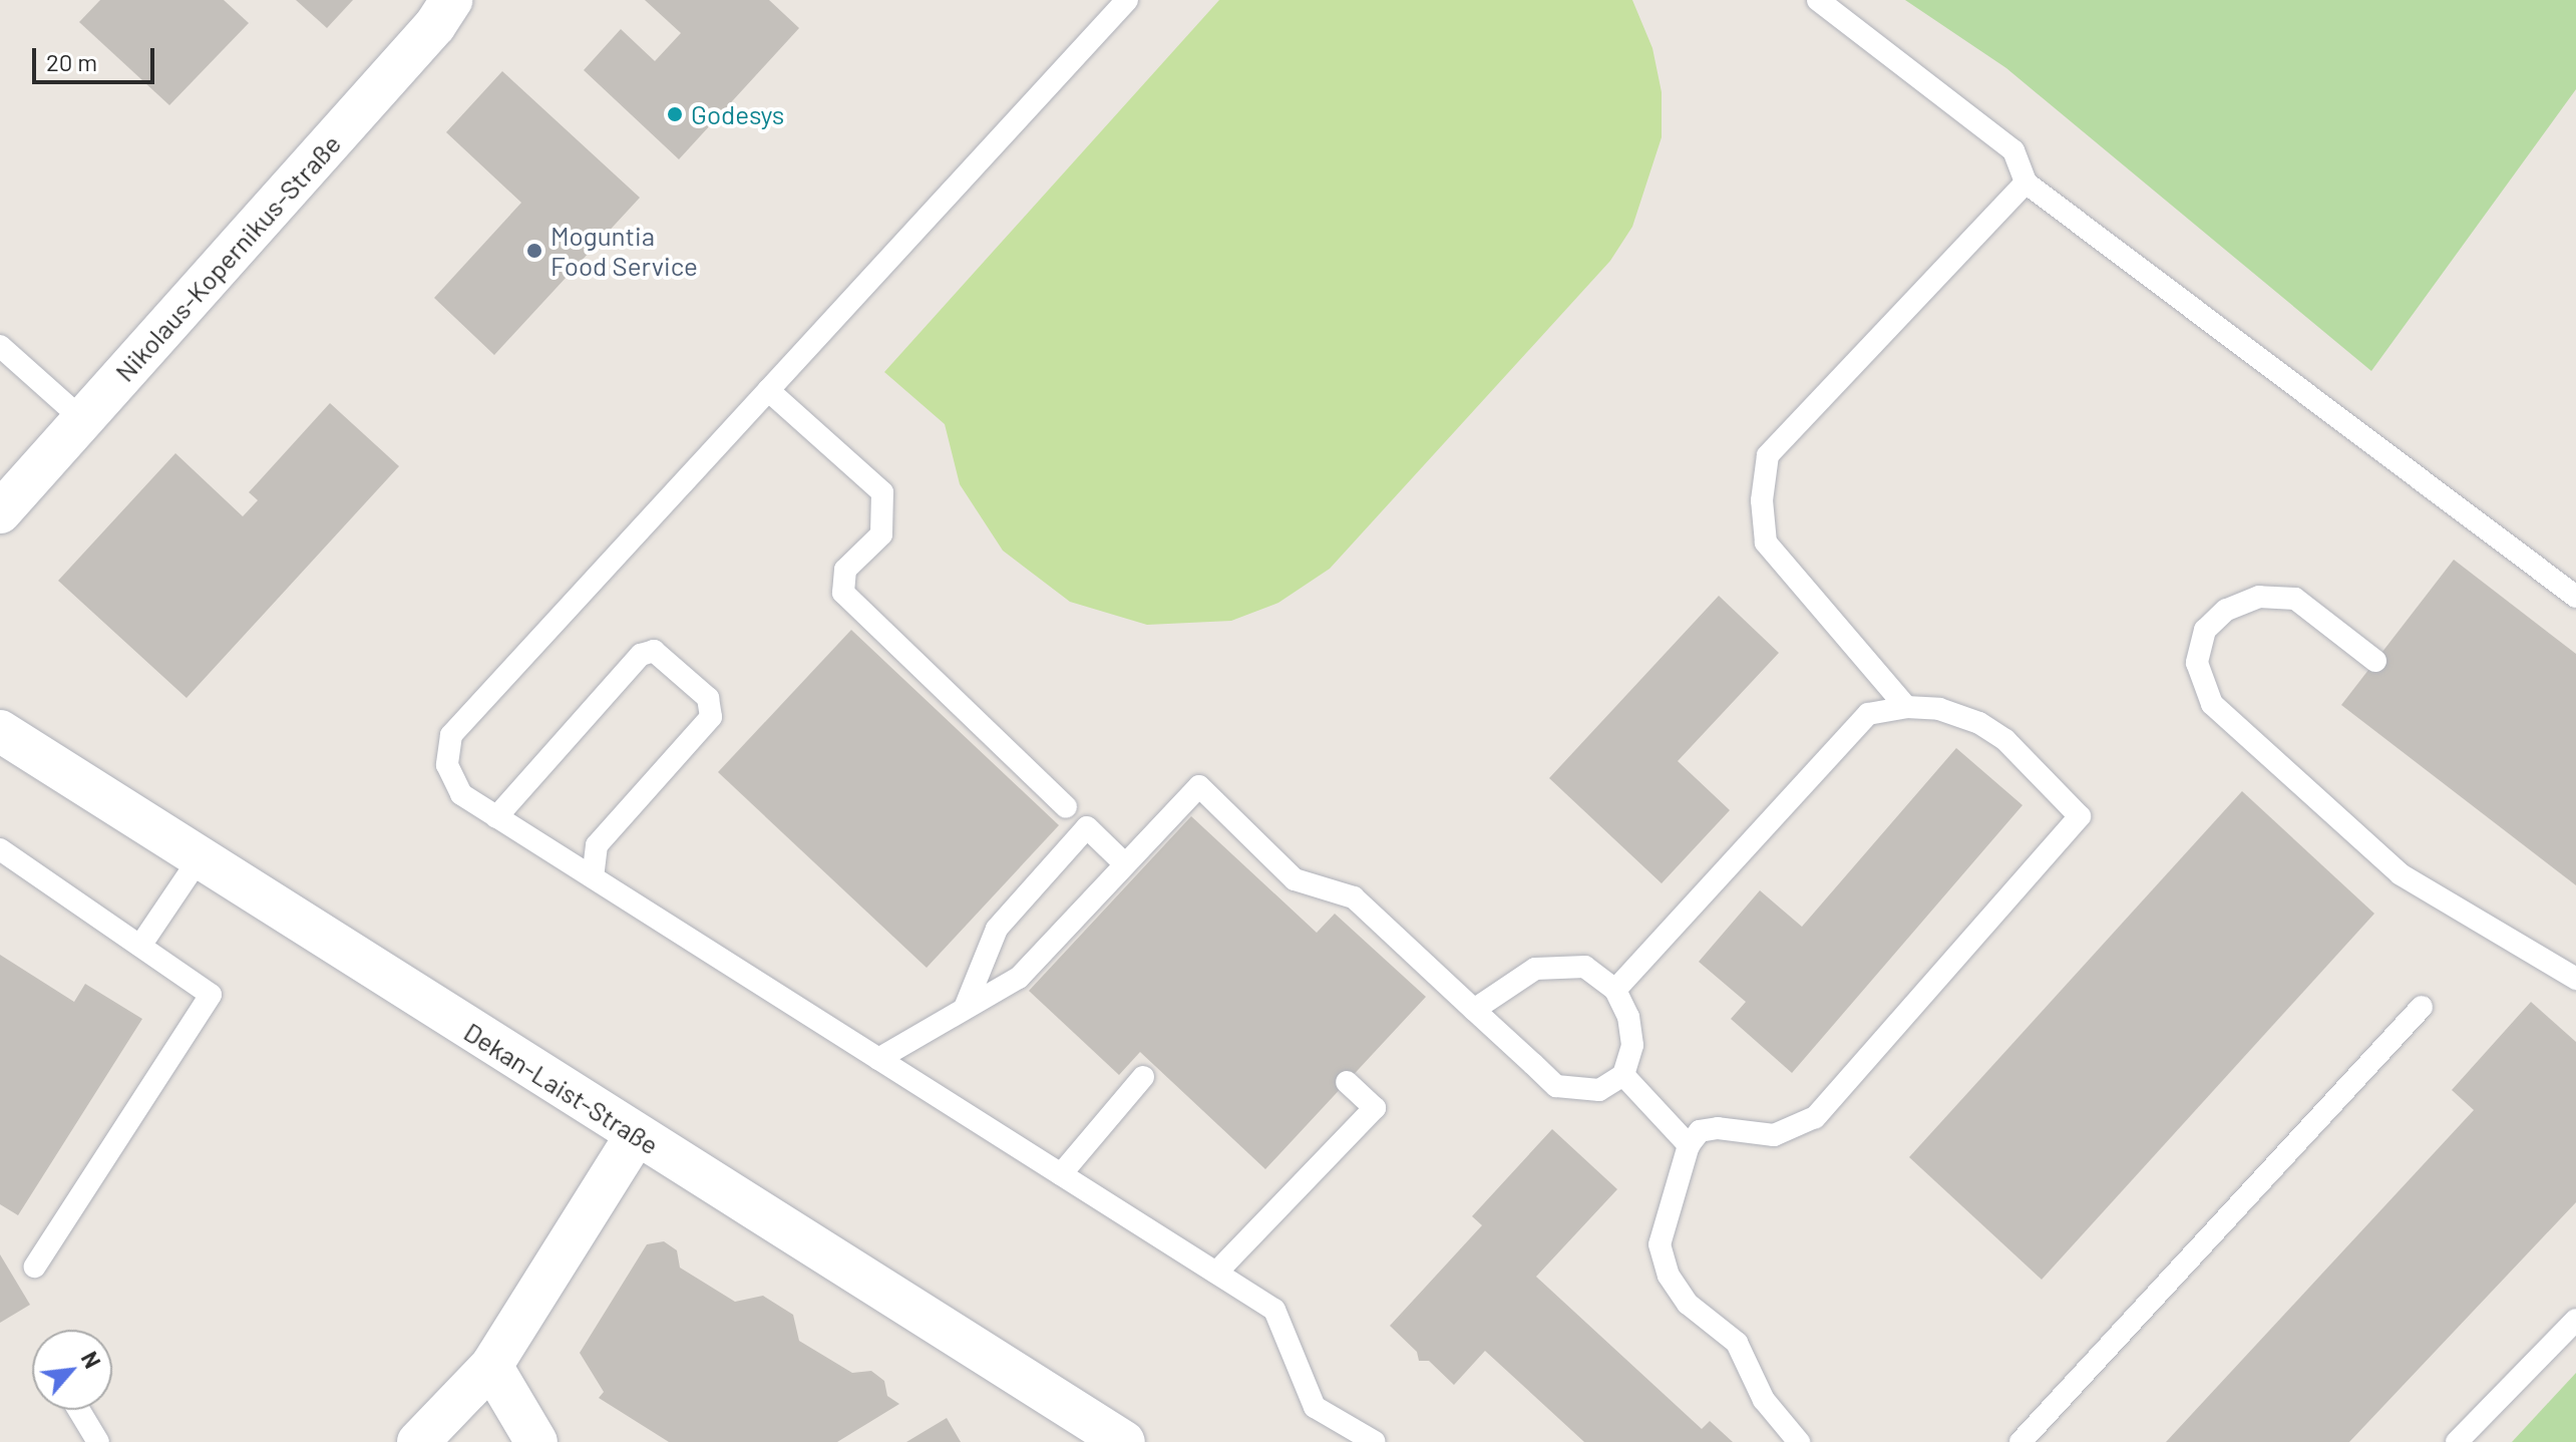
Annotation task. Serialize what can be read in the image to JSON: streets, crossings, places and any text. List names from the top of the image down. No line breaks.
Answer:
{"streets":{"street":["Nikolaus-Kopernikus-Straße","Dekan-Laist-Straße"]},"places":["Godesys","Moguntia Food Service"],"scale_bar":"20 m","north":"top right"}
